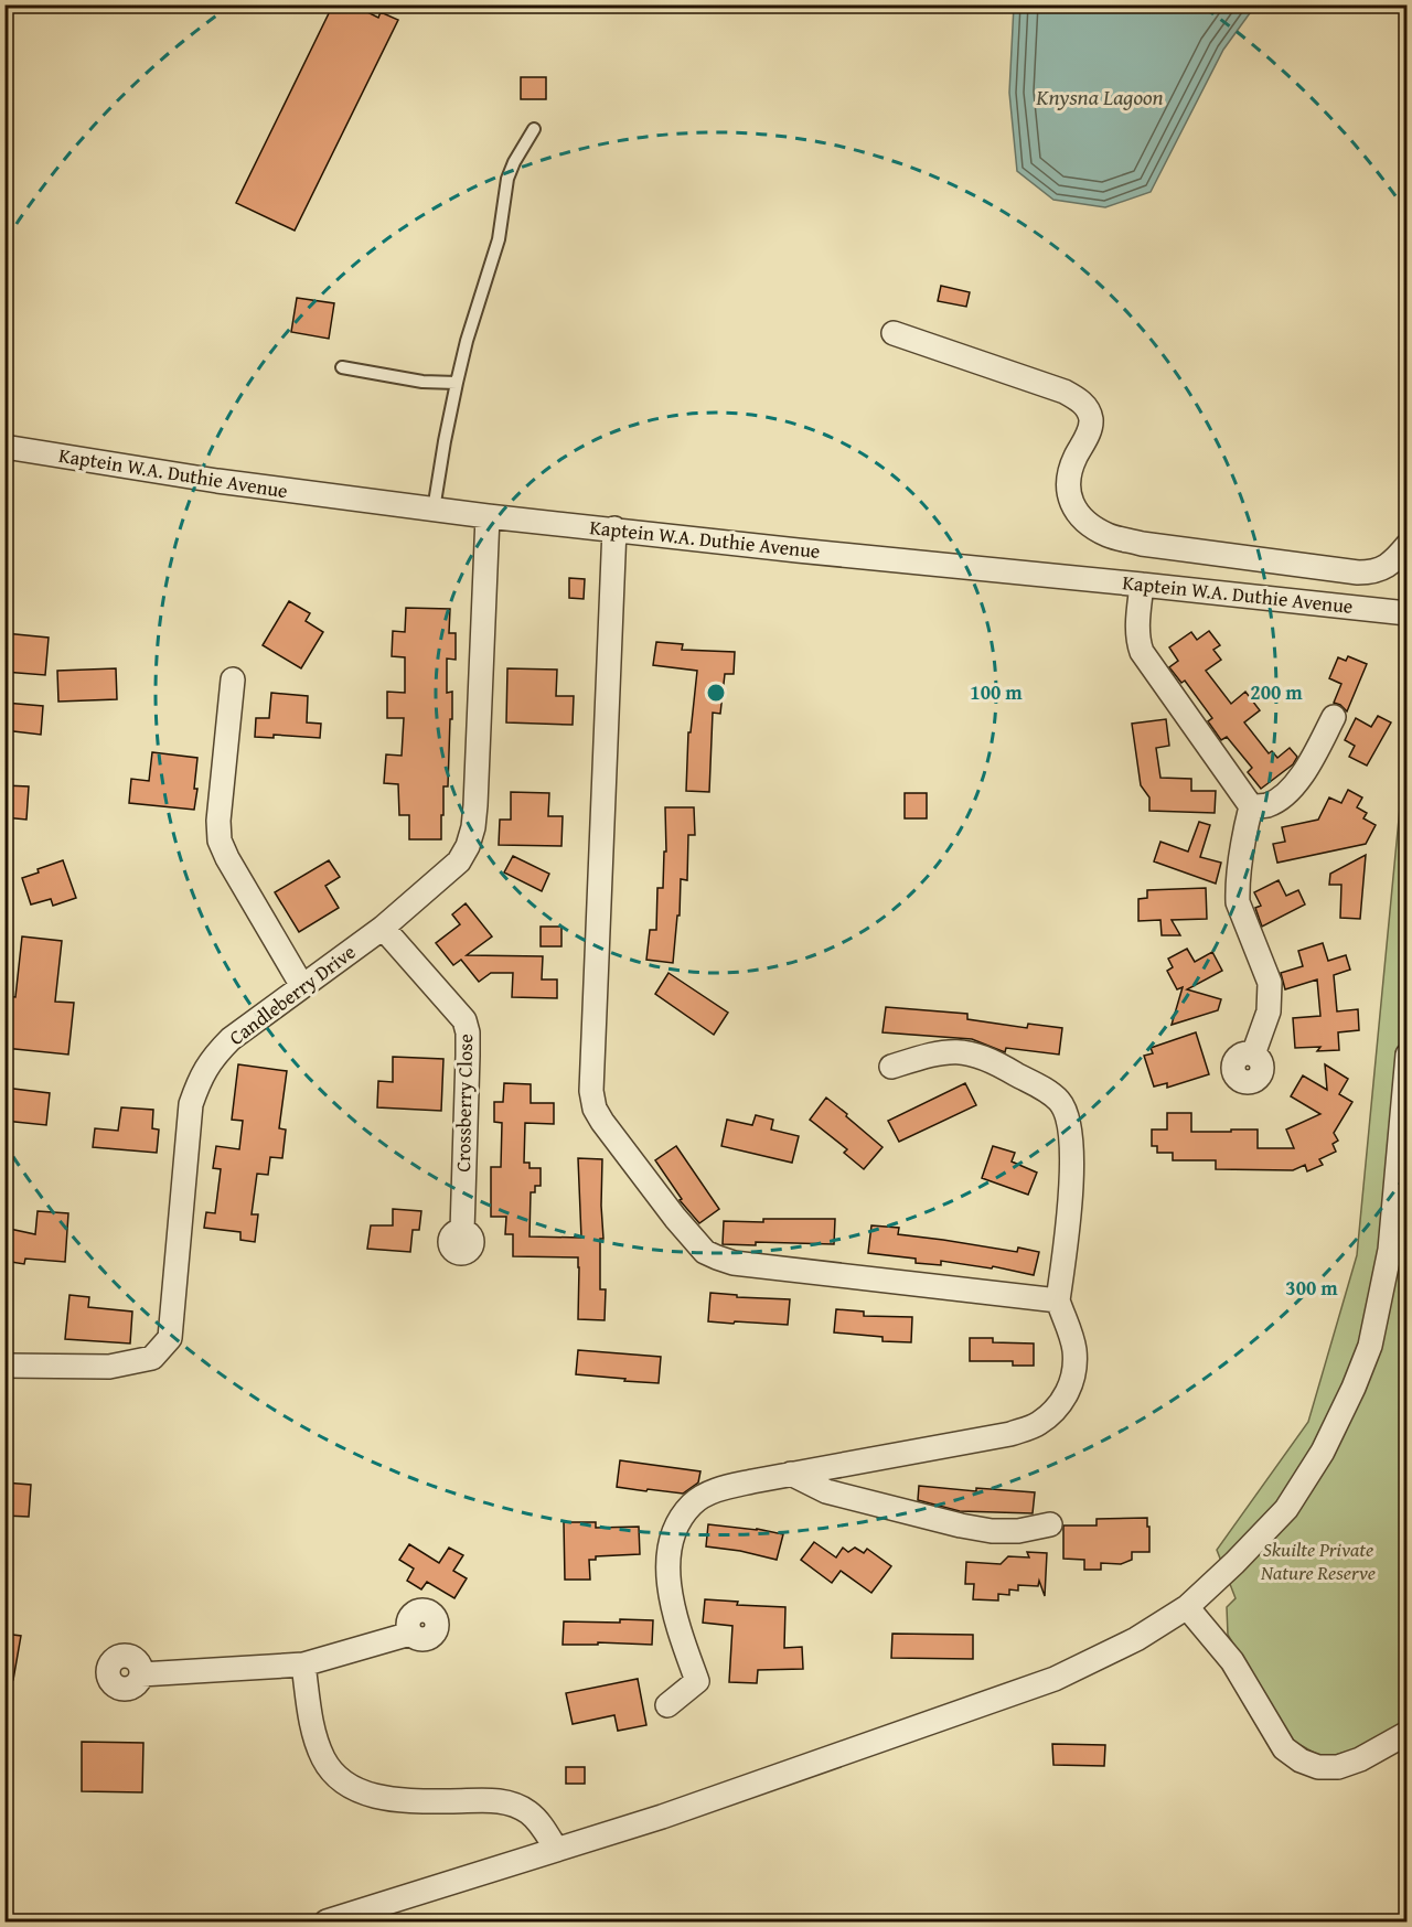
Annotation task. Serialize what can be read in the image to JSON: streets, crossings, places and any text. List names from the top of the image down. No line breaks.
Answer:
{"streets":{"street":["Kaptein W.A. Duthie Avenue","Candleberry Drive","Crossberry Close"]},"crossings":[["Kaptein W.A. Duthie Avenue","Candleberry Drive"],["Candleberry Drive","Crossberry Close"]],"water":["Knysna Lagoon"],"parks":["Skuilte Private Nature Reserve"],"rings":["100 m","200 m","300 m"]}
